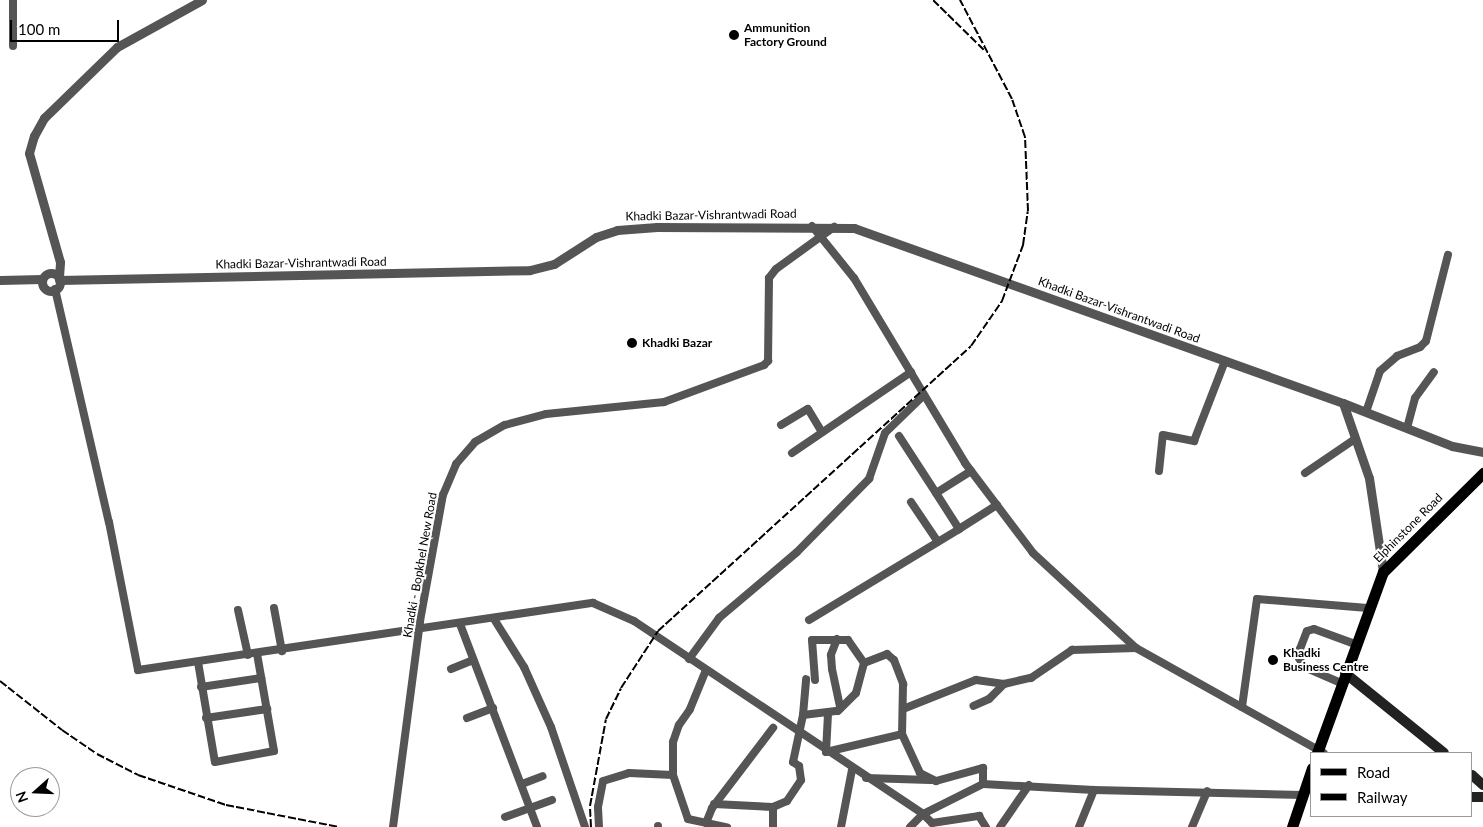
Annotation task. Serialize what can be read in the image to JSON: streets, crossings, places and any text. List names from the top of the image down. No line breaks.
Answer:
{"streets":{"main road":["Elphinstone Road"],"street":["Khadki Bazar-Vishrantwadi Road","Khadki - Bopkhel New Road"]},"places":["Ammunition Factory Ground","Khadki Bazar","Khadki Business Centre"],"legend":["Road","Railway"],"scale_bar":"100 m","north":"left"}
